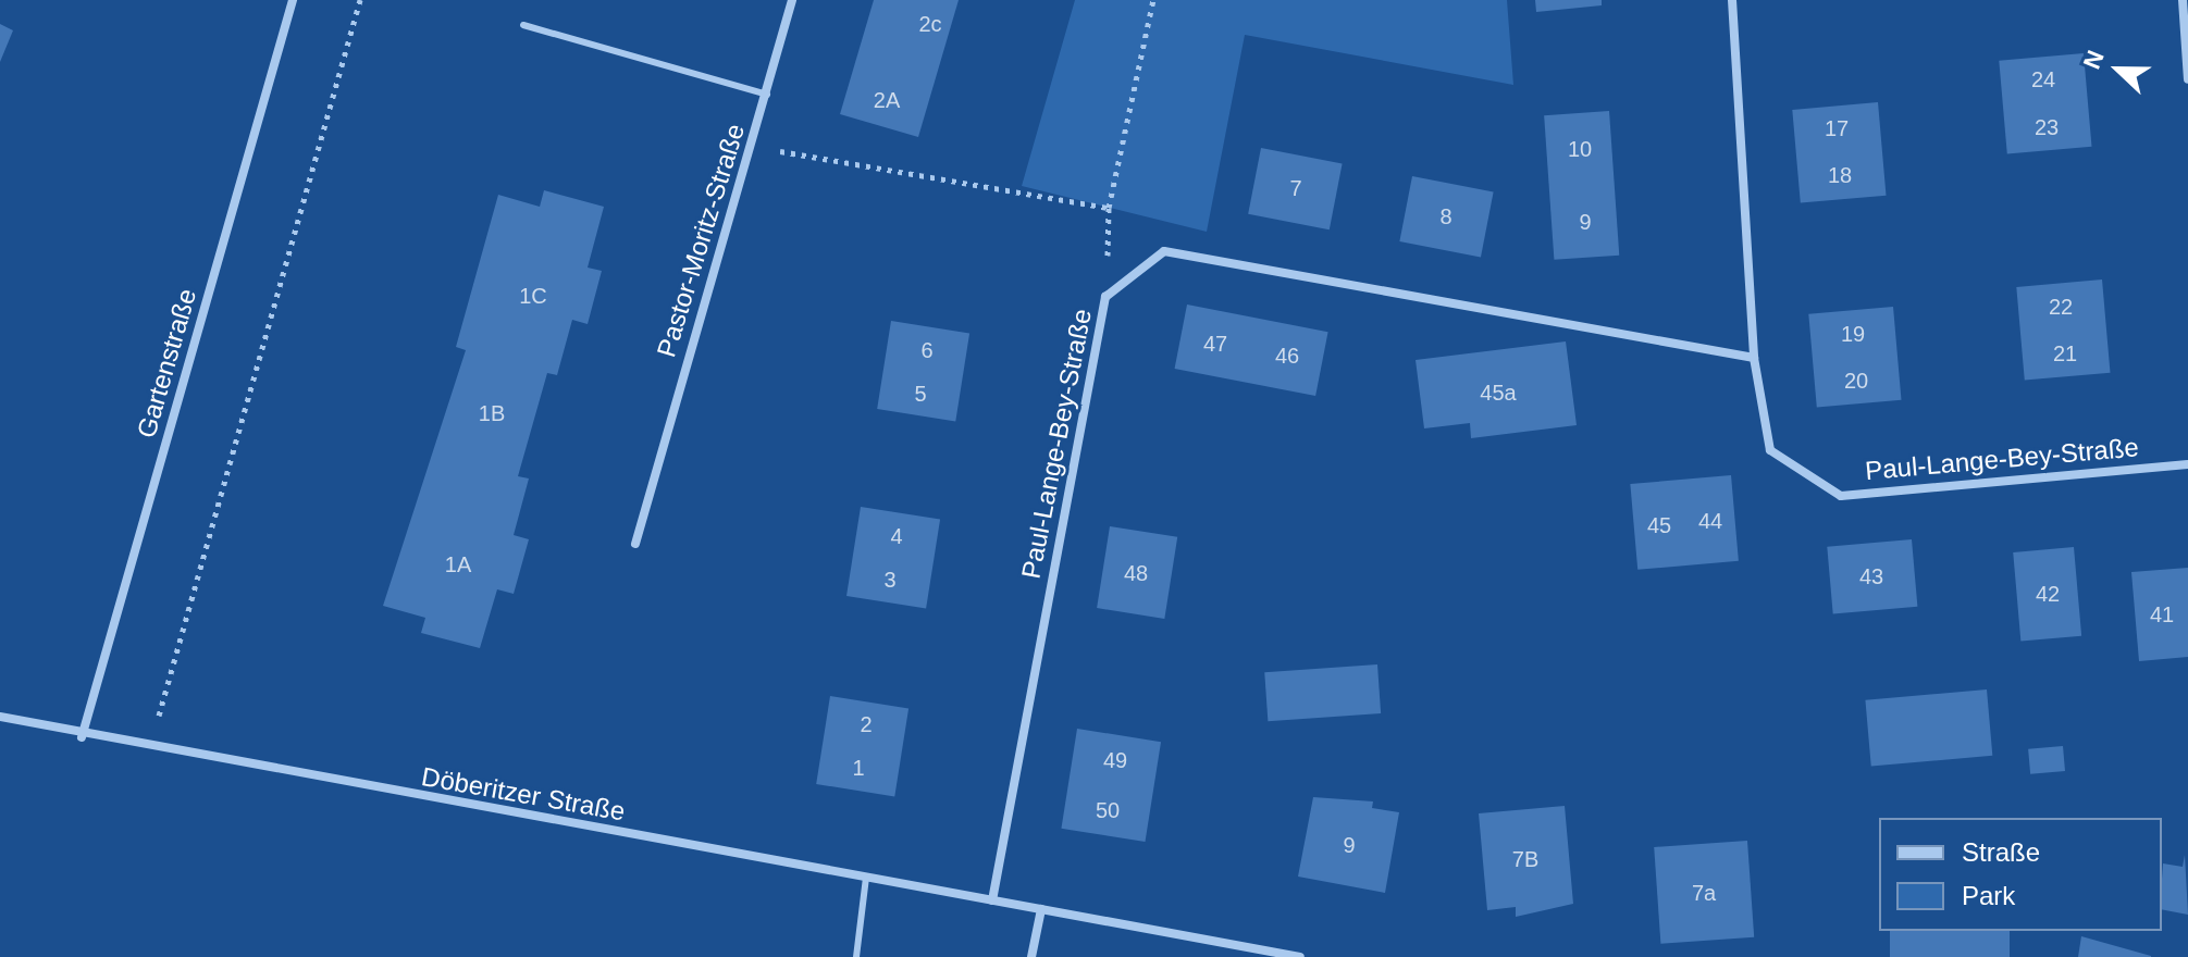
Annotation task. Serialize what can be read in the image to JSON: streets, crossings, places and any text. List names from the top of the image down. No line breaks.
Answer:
{"streets":{"street":["Pastor-Moritz-Straße","Gartenstraße","Paul-Lange-Bey-Straße","Döberitzer Straße"]},"crossings":[["Gartenstraße","Döberitzer Straße"],["Paul-Lange-Bey-Straße","Döberitzer Straße"]],"house_numbers":["2c","24","2A","23","17","10","18","7","8","9","1C","22","19","47","6","21","46","20","45a","5","1B","44","45","4","1A","48","43","3","42","41","2","49","1","50","9","7B","7a"],"legend":["Straße","Park"],"north":"left"}
